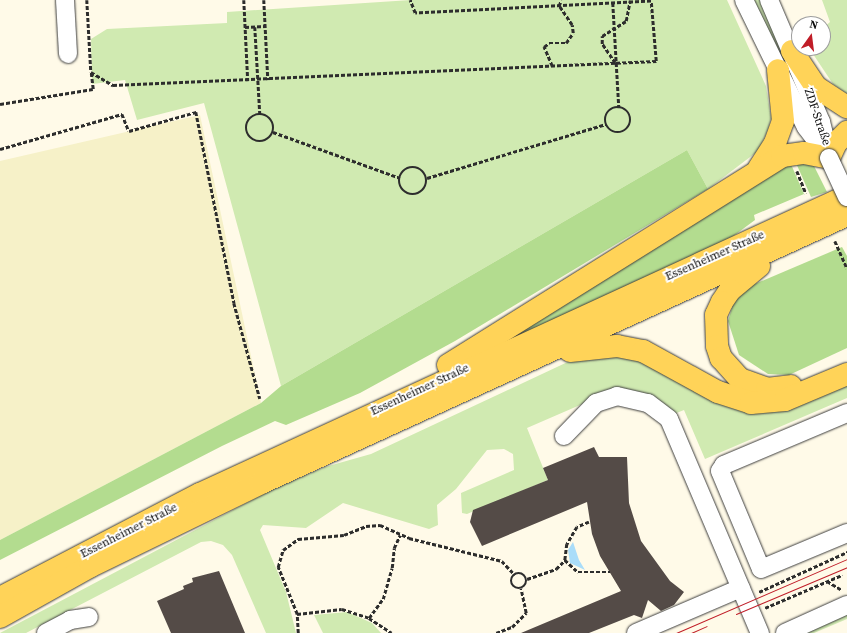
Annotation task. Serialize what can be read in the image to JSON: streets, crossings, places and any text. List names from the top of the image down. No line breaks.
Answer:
{"streets":{"main road":["Essenheimer Straße"],"street":["ZDF-Straße"]},"north":"top"}
